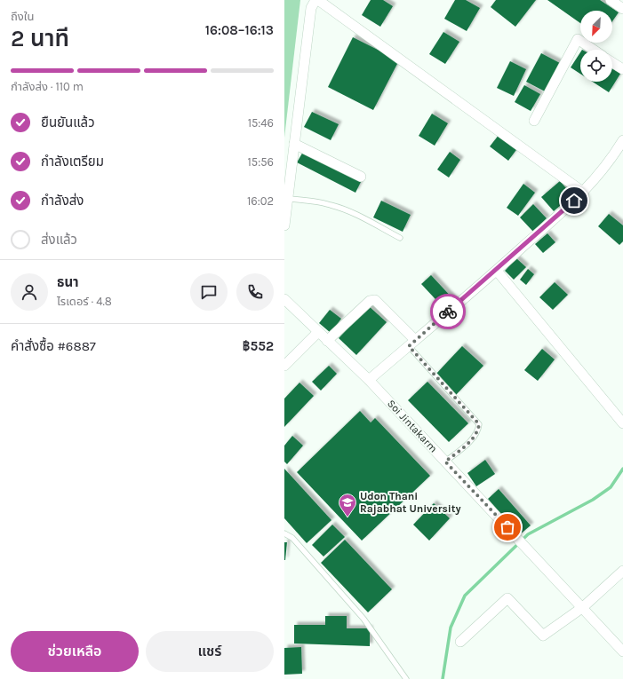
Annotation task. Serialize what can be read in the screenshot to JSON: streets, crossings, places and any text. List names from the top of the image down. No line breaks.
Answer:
{"streets":{"street":["Soi Jintakarm"]},"places":{"school or university":["Udon Thani Rajabhat University"]},"north":"bottom left","page":{"heading":["2 นาที","ถึงใน","16:08–16:13"],"panel":["ธนา","ไรเดอร์ · 4.8","คำสั่งซื้อ #6887","฿552"],"bar":"กำลังส่ง · 110 m","list":[["ยืนยันแล้ว","15:46"],["กำลังเตรียม","15:56"],["กำลังส่ง","16:02"],"ส่งแล้ว"],"buttons":["ช่วยเหลือ","แชร์"]}}
